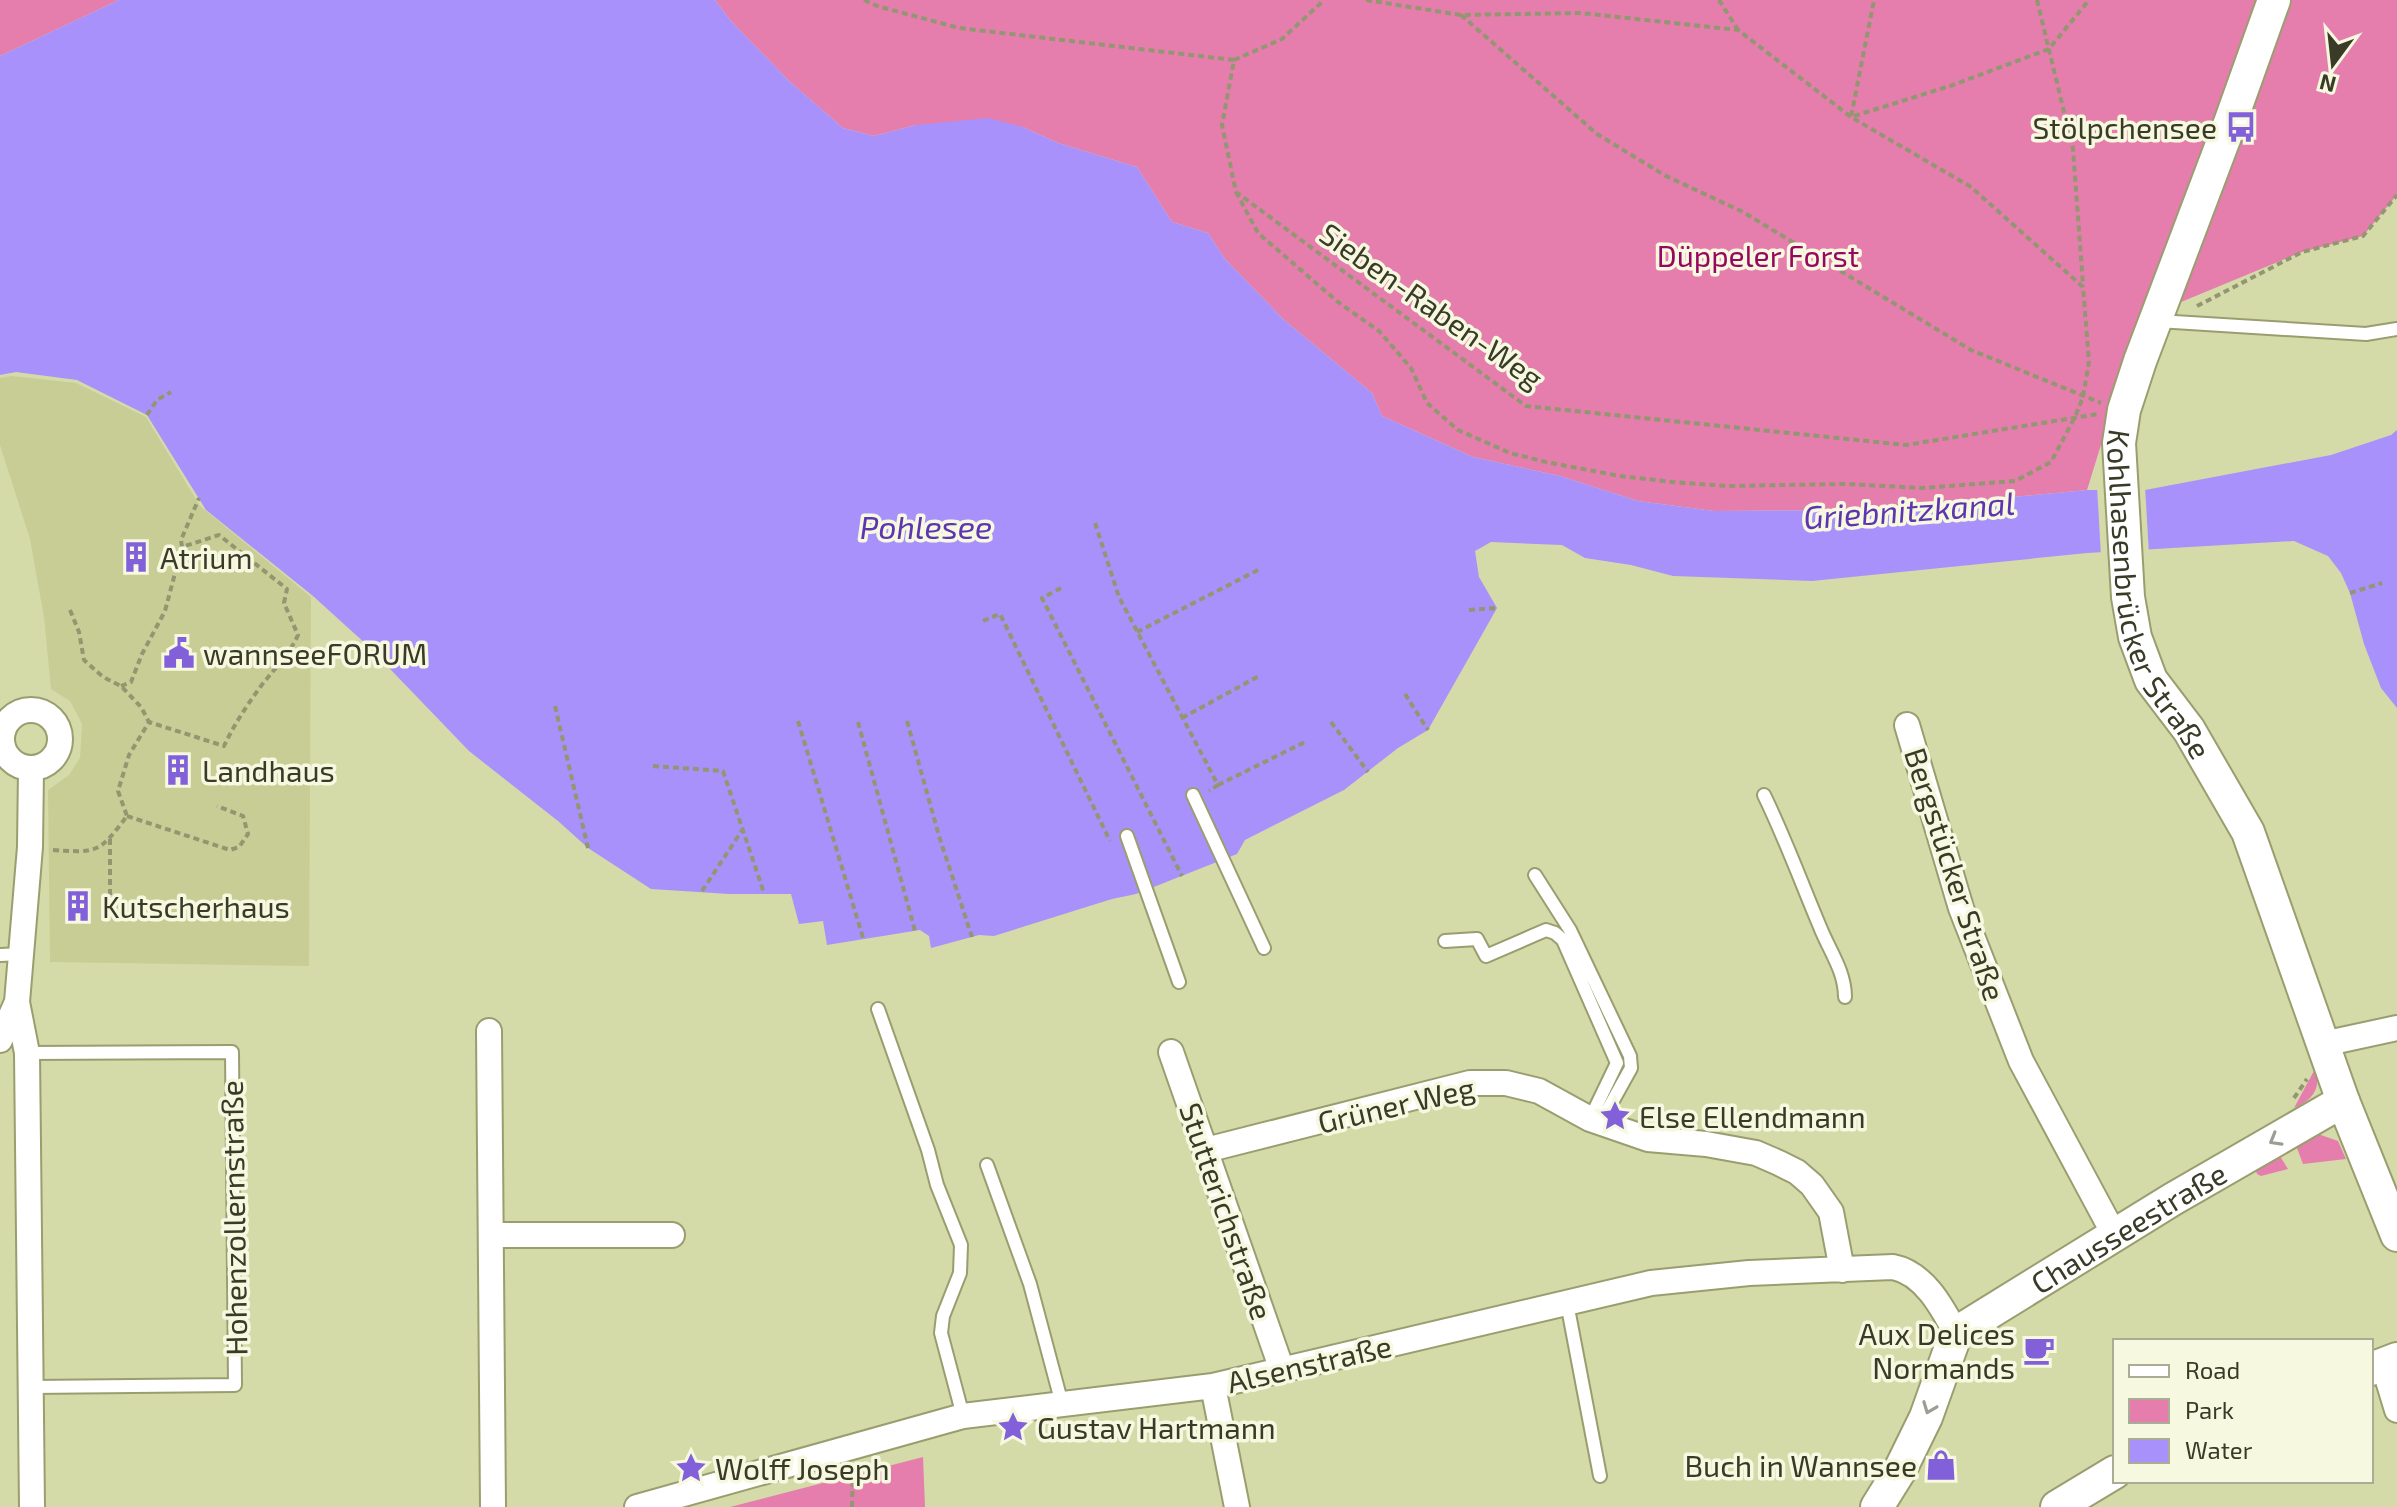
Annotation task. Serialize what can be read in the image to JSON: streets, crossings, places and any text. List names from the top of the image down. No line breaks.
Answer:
{"streets":{"street":["Kohlhasenbrücker Straße","Bergstücker Straße","Grüner Weg","Stutterichstraße","Chausseestraße","Alsenstraße"],"lane":["Hohenzollernstraße"],"path":["Sieben-Raben-Weg"]},"crossings":[["Sieben-Raben-Weg","Kohlhasenbrücker Straße"],["Kohlhasenbrücker Straße","Chausseestraße"],["Bergstücker Straße","Chausseestraße"],["Grüner Weg","Stutterichstraße"],["Grüner Weg","Alsenstraße"],["Stutterichstraße","Alsenstraße"],["Chausseestraße","Alsenstraße"]],"one_way":["Chausseestraße"],"water":["Griebnitzkanal","Pohlesee"],"parks":["Düppeler Forst"],"places":{"bus stop":["Stölpchensee"],"building":["Atrium","Landhaus","Kutscherhaus"],"public building":["wannseeFORUM"],"place":["Else Ellendmann","Gustav Hartmann","Wolff Joseph"],"cafe":["Aux Delices Normands"],"shop":["Buch in Wannsee"]},"legend":["Road","Park","Water"],"north":"bottom"}
